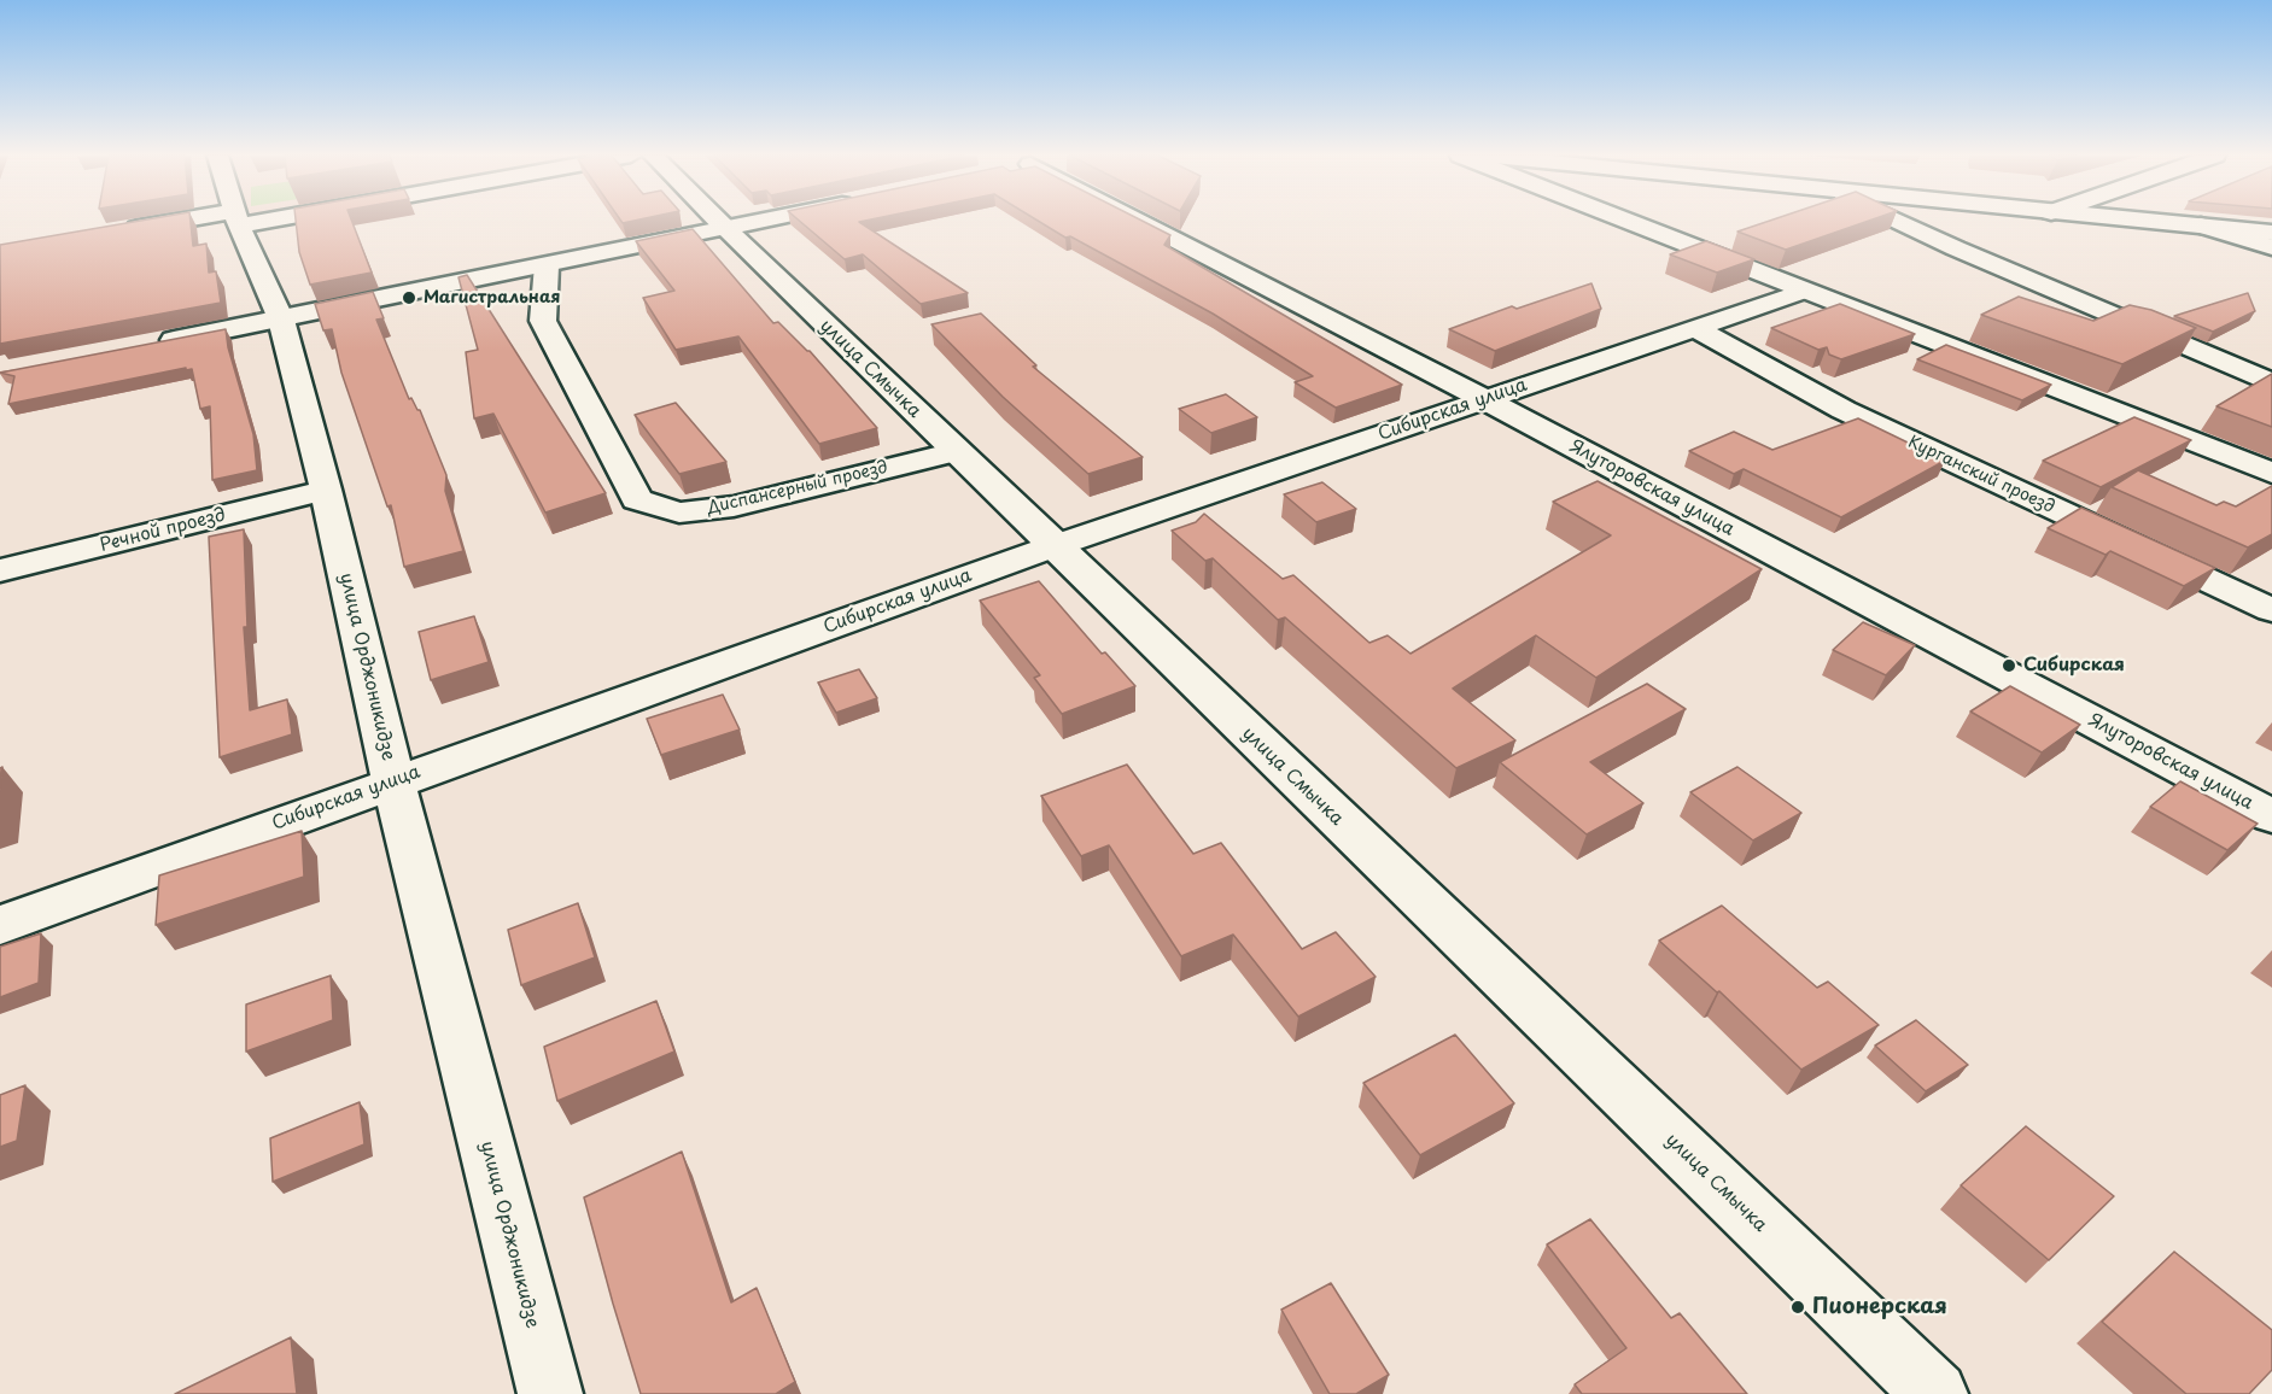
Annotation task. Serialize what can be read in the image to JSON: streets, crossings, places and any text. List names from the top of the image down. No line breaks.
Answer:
{"streets":{"street":["улица Смычка","Сибирская улица","Курганский проезд","Диспансерный проезд","Ялуторовская улица","Речной проезд","улица Орджоникидзе"]},"crossings":[["улица Смычка","Сибирская улица"],["улица Смычка","Диспансерный проезд"],["Сибирская улица","Курганский проезд"],["Сибирская улица","Ялуторовская улица"],["Сибирская улица","улица Орджоникидзе"],["Речной проезд","улица Орджоникидзе"]],"places":["Магистральная","Сибирская","Пионерская"]}
